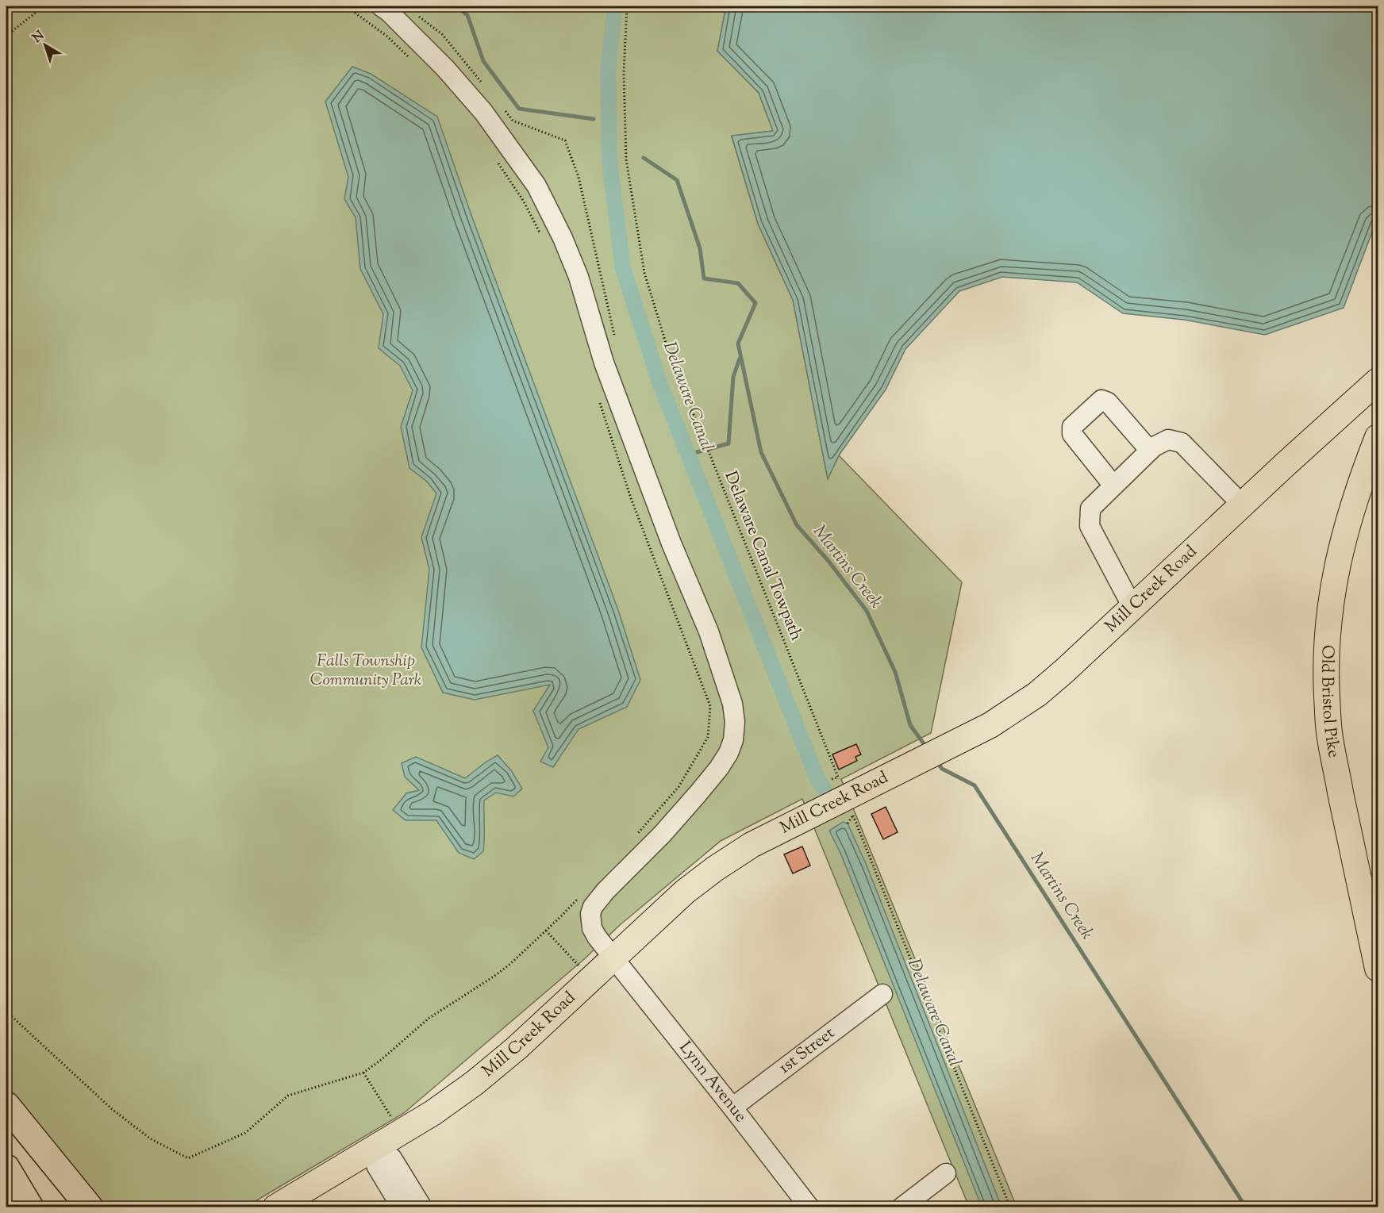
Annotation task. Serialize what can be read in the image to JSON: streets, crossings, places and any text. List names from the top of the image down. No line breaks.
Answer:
{"streets":{"main road":["Mill Creek Road","Old Bristol Pike"],"street":["1st Street","Lynn Avenue"],"path":["Delaware Canal Towpath"]},"crossings":[["Mill Creek Road","Lynn Avenue"],["1st Street","Lynn Avenue"]],"water":["Delaware Canal","Martins Creek"],"parks":["Falls Township Community Park"],"north":"top left"}
